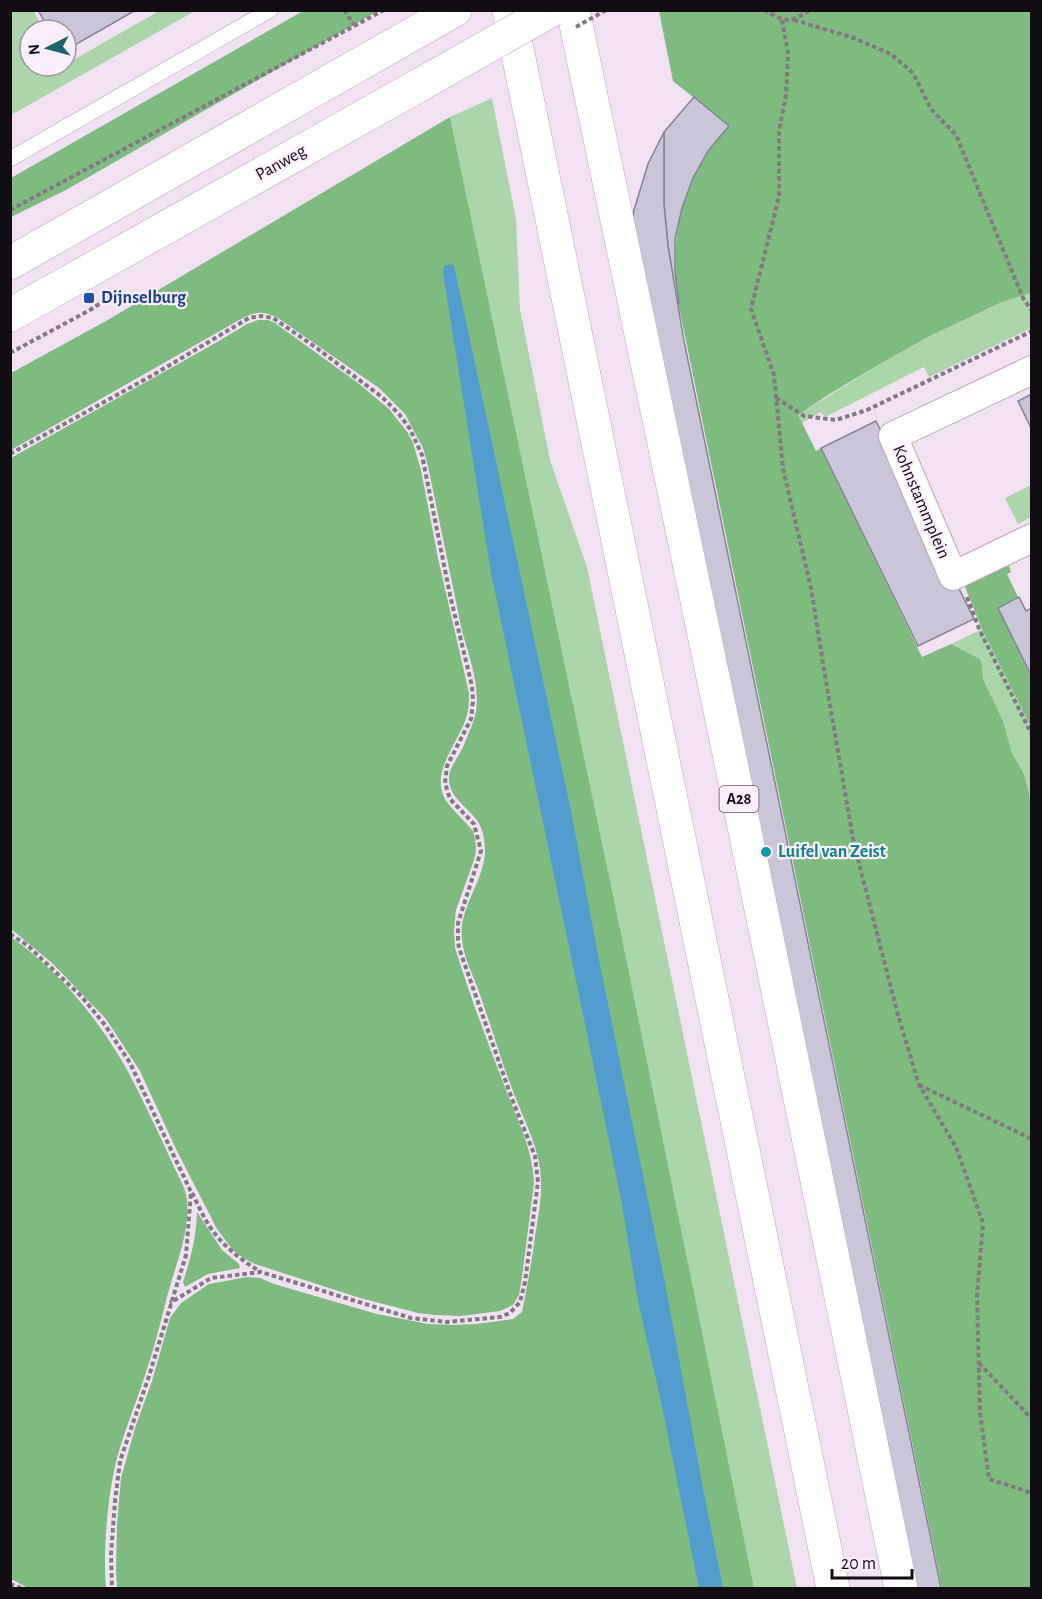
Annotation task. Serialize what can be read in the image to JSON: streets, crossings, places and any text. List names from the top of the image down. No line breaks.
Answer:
{"streets":{"main road":["Panweg","A28"],"street":["Kohnstammplein"]},"places":{"transit":["Dijnselburg"],"other":["Luifel van Zeist"]},"scale_bar":"20 m","north":"left"}
